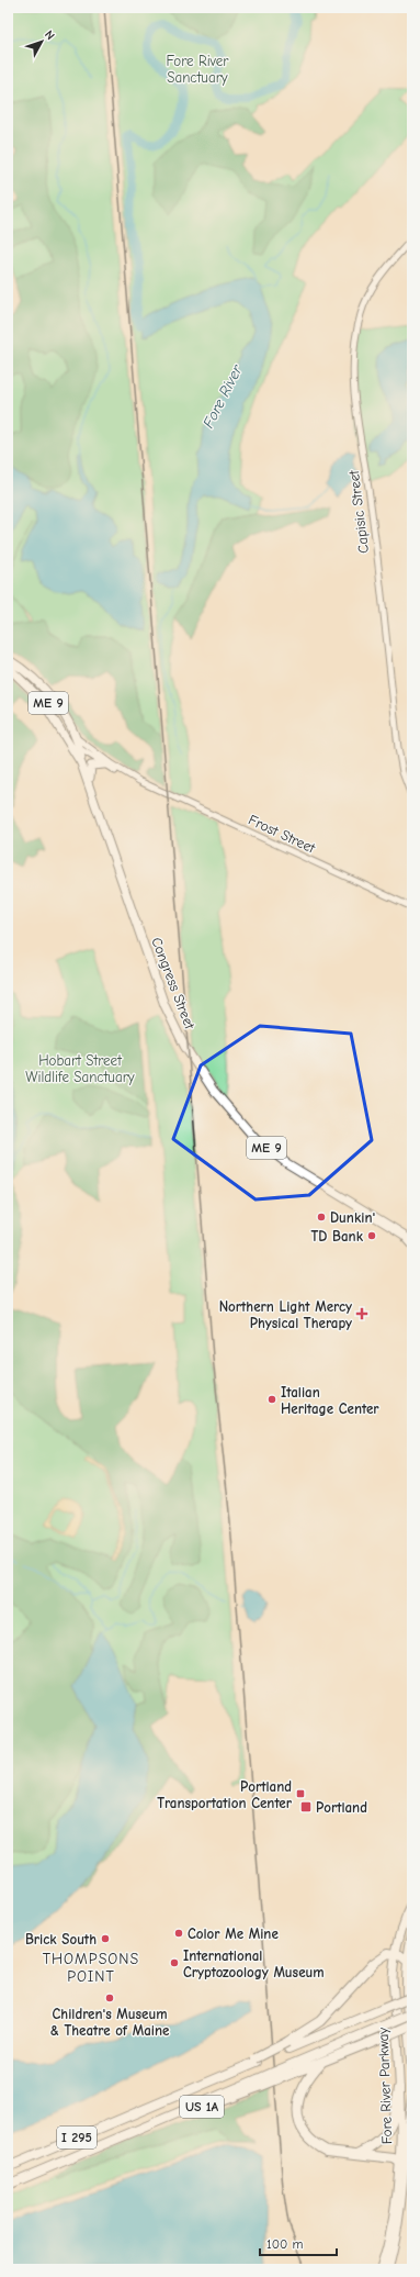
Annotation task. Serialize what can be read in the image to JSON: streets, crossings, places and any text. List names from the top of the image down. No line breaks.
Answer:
{"streets":{"highway":["US 1A","I 295"],"main road":["ME 9","Congress Street","Fore River Parkway"],"street":["Capisic Street","Frost Street"]},"crossings":[["ME 9","Congress Street"],["Fore River Parkway","US 1A"],["US 1A","I 295"]],"districts":["THOMPSONS POINT"],"water":["Fore River"],"parks":["Fore River Sanctuary","Hobart Street Wildlife Sanctuary"],"places":{"other":["Dunkin'","TD Bank","Italian Heritage Center","Color Me Mine","Brick South","International Cryptozoology Museum","Children's Museum & Theatre of Maine"],"health":["Northern Light Mercy Physical Therapy"],"transit":["Portland Transportation Center","Portland"]},"scale_bar":"100 m","north":"top right"}
